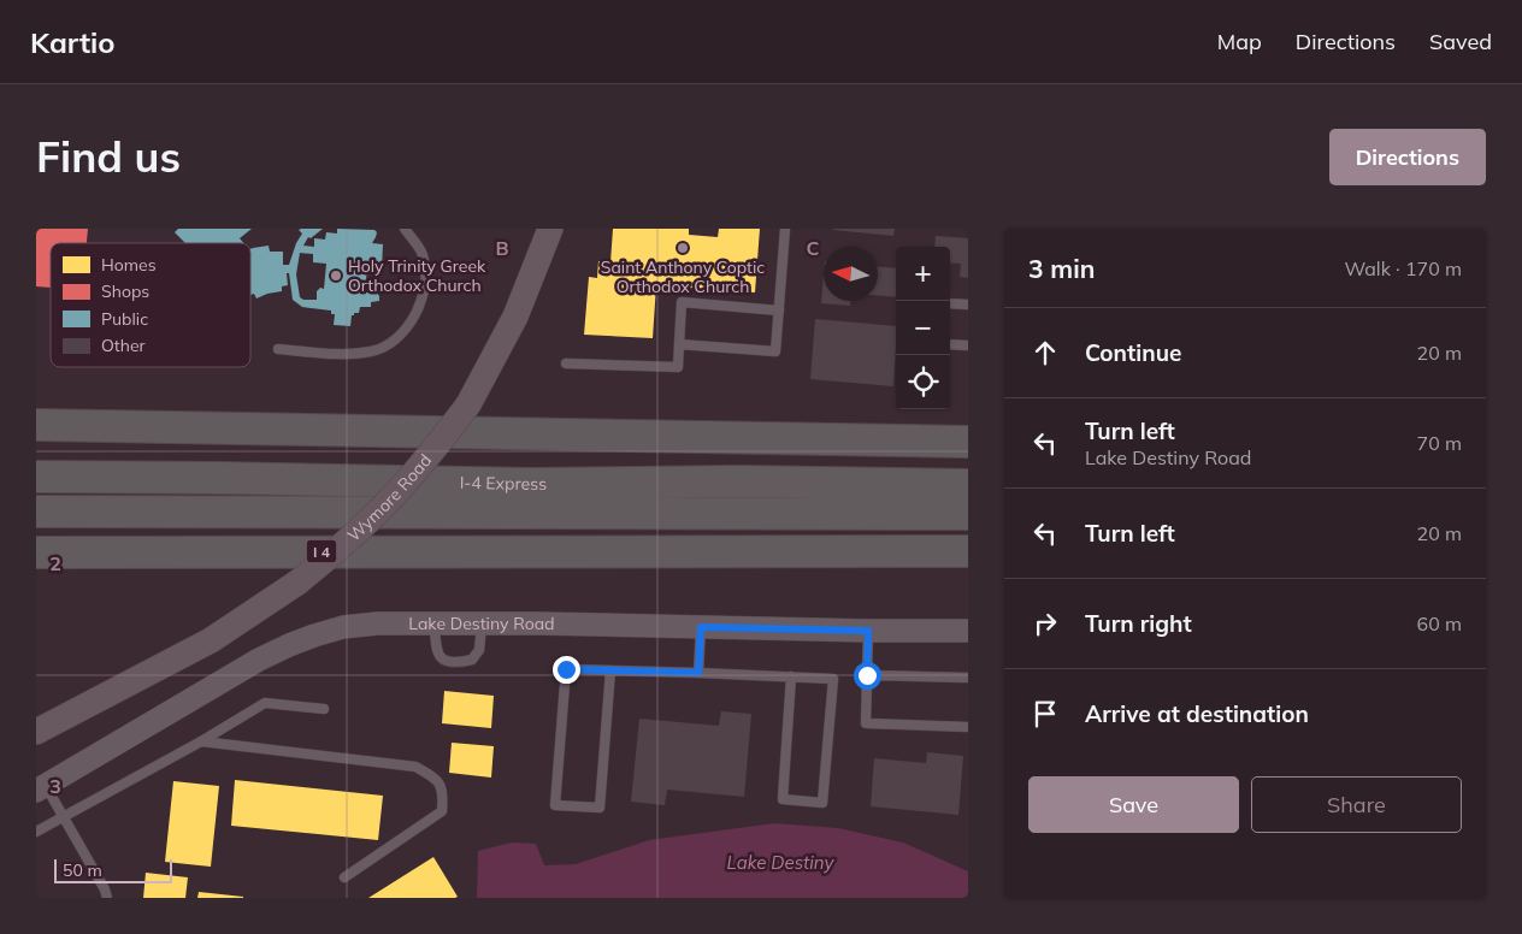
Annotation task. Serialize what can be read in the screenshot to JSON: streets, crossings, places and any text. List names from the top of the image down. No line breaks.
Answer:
{"streets":{"highway":["I-4 Express","I 4"],"main road":["Wymore Road"],"street":["Lake Destiny Road"]},"water":["Lake Destiny"],"places":["Saint Anthony Coptic Orthodox Church","Holy Trinity Greek Orthodox Church"],"legend":["Homes","Shops","Public","Other"],"scale_bar":"50 m","north":"left","page":{"header":"Kartio","nav":["Map","Directions","Saved"],"buttons":["Directions",["Save","Share"]],"title":"Find us","heading":["3 min","Walk · 170 m"],"map_buttons":["+","−"],"list":[["Continue","20 m"],["Turn left","Lake Destiny Road","70 m"],["Turn left","20 m"],["Turn right","60 m"],"Arrive at destination"],"scale":"50 m"},"grid":{"columns":["B","C"],"rows":["2","3"]}}
